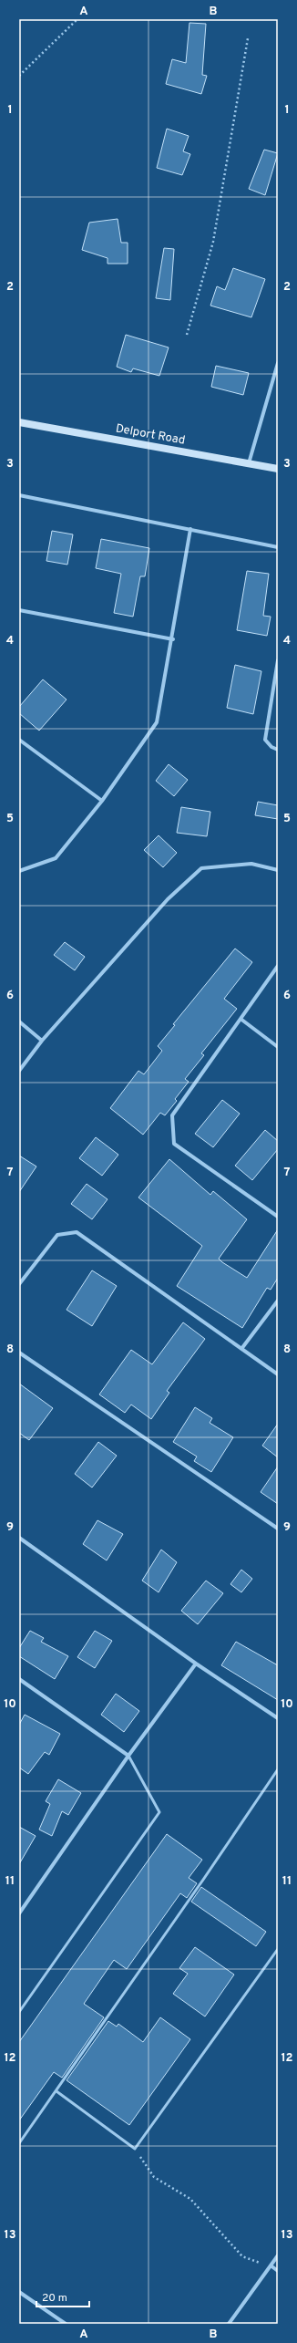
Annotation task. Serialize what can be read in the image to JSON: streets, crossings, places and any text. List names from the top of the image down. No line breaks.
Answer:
{"streets":{"main road":["Delport Road"]},"scale_bar":"20 m","grid":{"columns":["A","B"],"rows":["1","2","3","4","5","6","7","8","9","10","11","12","13"]}}
